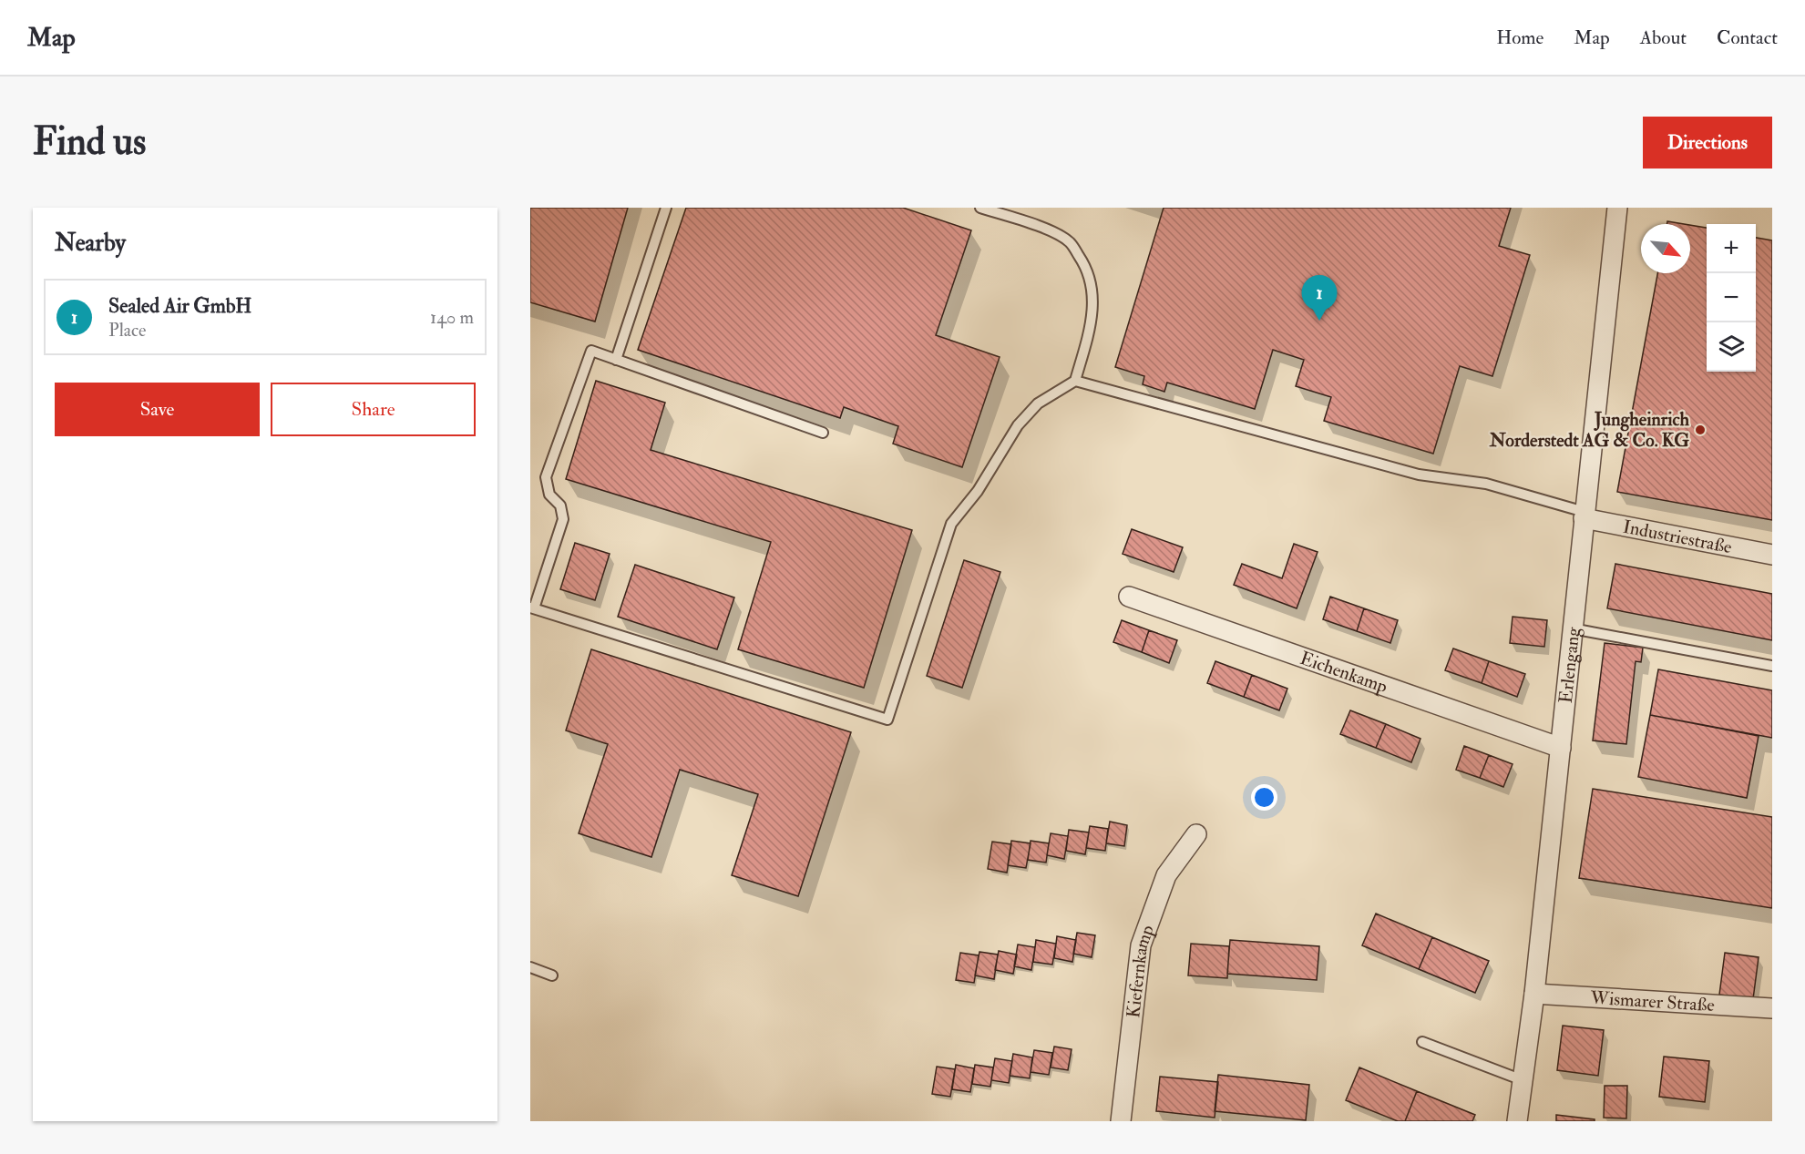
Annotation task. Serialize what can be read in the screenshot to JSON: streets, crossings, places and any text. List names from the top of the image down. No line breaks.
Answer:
{"streets":{"street":["Industriestraße","Erlengang","Eichenkamp","Kiefernkamp","Wismarer Straße"]},"crossings":[["Industriestraße","Erlengang"],["Erlengang","Eichenkamp"],["Erlengang","Wismarer Straße"]],"places":["Jungheinrich Norderstedt AG & Co. KG"],"north":"bottom right","page":{"header":"Map","nav":["Home","Map","About","Contact"],"buttons":["Directions",["Save","Share"]],"title":"Find us","heading":"Nearby","map_buttons":["+","−"],"pins":"1","list":[{"mark":"1","name":"Sealed Air GmbH","note":"Place","value":"140 m"}]}}
